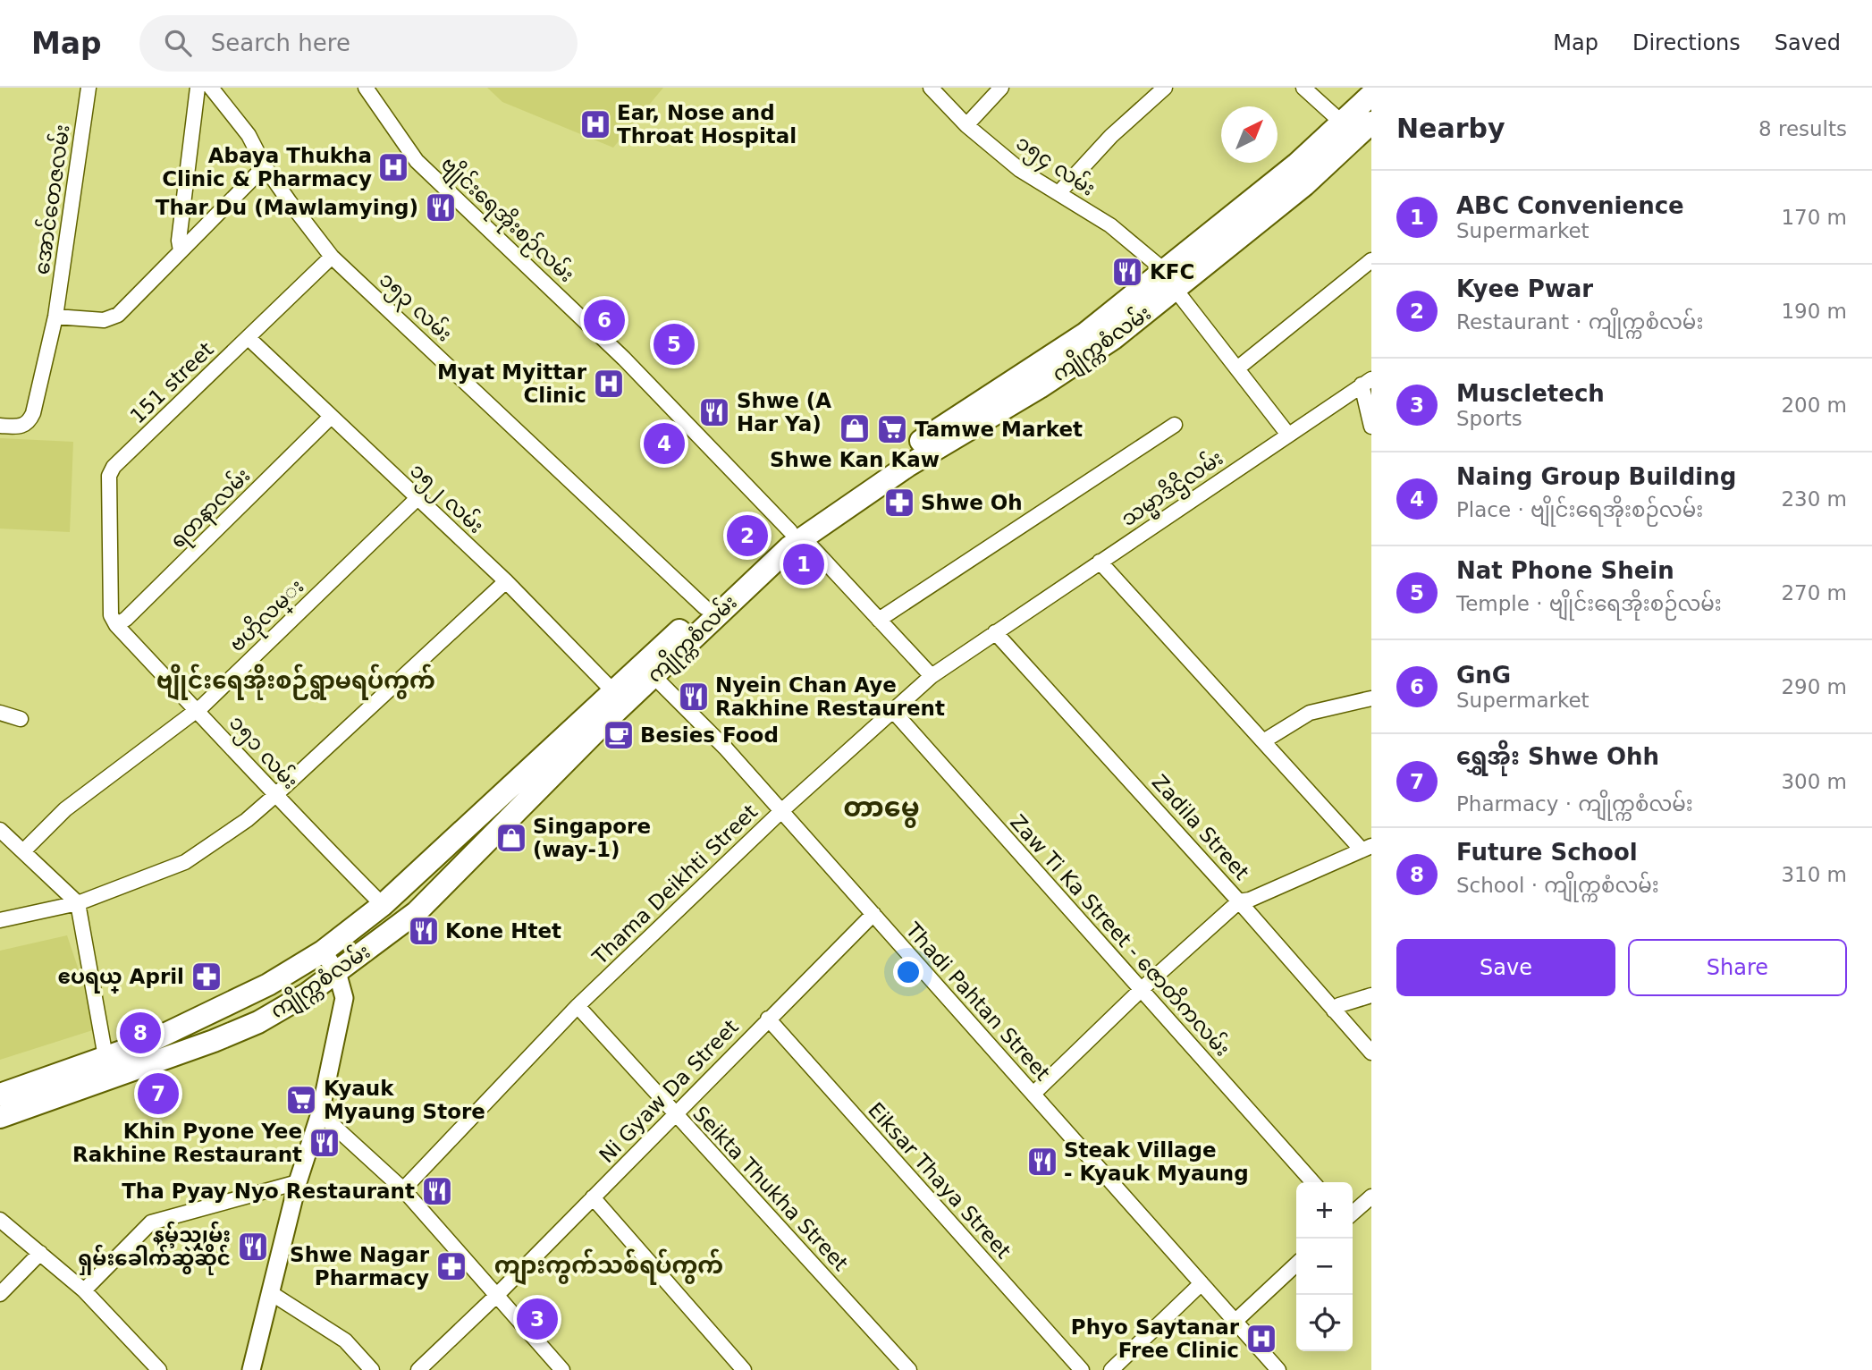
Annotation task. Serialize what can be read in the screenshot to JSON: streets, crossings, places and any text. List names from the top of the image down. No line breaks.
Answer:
{"streets":{"main road":["ကျိုက္ကစံလမ်း"],"street":["၁၅၄ လမ်း","အောင်တေဇလမ်း","ဗျိုင်းရေအိုးစဉ်လမ်း","၁၅၃ လမ်း","151 street","သမ္မာဒိဌိလမ်း","၁၅၂ လမ်း","ရတနာလမ်း","ဗဟိုလမ္း","၁၅၁ လမ်း","Zadila Street","Thama Deikhti Street","Zaw Ti Ka Street - ဇောတိကလမ်း","Thadi Pahtan Street","Ni Gyaw Da Street","Eiksar Thaya Street","Seikta Thukha Street"]},"crossings":[["၁၅၄ လမ်း","ကျိုက္ကစံလမ်း"],["၁၅၄ လမ်း","သမ္မာဒိဌိလမ်း"],["ဗျိုင်းရေအိုးစဉ်လမ်း","ကျိုက္ကစံလမ်း"],["ဗျိုင်းရေအိုးစဉ်လမ်း","Thama Deikhti Street"],["၁၅၃ လမ်း","ကျိုက္ကစံလမ်း"],["၁၅၃ လမ်း","151 street"],["ကျိုက္ကစံလမ်း","၁၅၂ လမ်း"],["ကျိုက္ကစံလမ်း","၁၅၁ လမ်း"],["ကျိုက္ကစံလမ်း","Thadi Pahtan Street"],["151 street","၁၅၂ လမ်း"],["151 street","ရတနာလမ်း"],["151 street","၁၅၁ လမ်း"],["သမ္မာဒိဌိလမ်း","Zadila Street"],["သမ္မာဒိဌိလမ်း","Thama Deikhti Street"],["၁၅၂ လမ်း","ရတနာလမ်း"],["၁၅၂ လမ်း","ဗဟိုလမ္း"],["ရတနာလမ်း","၁၅၁ လမ်း"],["ဗဟိုလမ္း","၁၅၁ လမ်း"],["Zadila Street","Thama Deikhti Street"],["Thama Deikhti Street","Zaw Ti Ka Street - ဇောတိကလမ်း"],["Thama Deikhti Street","Thadi Pahtan Street"],["Thama Deikhti Street","Seikta Thukha Street"],["Thadi Pahtan Street","Ni Gyaw Da Street"],["Ni Gyaw Da Street","Eiksar Thaya Street"],["Ni Gyaw Da Street","Seikta Thukha Street"]],"districts":["ဗျိုင်းရေအိုးစဉ်ရွာမရပ်ကွက်","တာမွေ","ကျားကွက်သစ်ရပ်ကွက်"],"places":{"hospital":["Ear, Nose and Throat Hospital","Abaya Thukha Clinic & Pharmacy","Myat Myittar Clinic","Phyo Saytanar Free Clinic"],"restaurant":["Thar Du (Mawlamying)","KFC","Shwe (A Har Ya)","Nyein Chan Aye Rakhine Restaurent","Kone Htet","Khin Pyone Yee Rakhine Restaurant","Steak Village - Kyauk Myaung","Tha Pyay Nyo Restaurant","နမ့်သျှမ်း ရှမ်းခေါက်ဆွဲဆိုင်"],"shop":["Shwe Kan Kaw","Singapore (way-1)"],"supermarket":["Tamwe Market","Kyauk Myaung Store"],"pharmacy":["Shwe Oh","ဧပရယ္ April","Shwe Nagar Pharmacy"],"cafe":["Besies Food"]},"north":"top right","page":{"header":"Map","search":"Search here","nav":["Map","Directions","Saved"],"heading":["Nearby","8 results"],"list":[{"mark":"1","name":"ABC Convenience","note":"Supermarket","value":"170 m"},{"mark":"2","name":"Kyee Pwar","note":"Restaurant · ကျိုက္ကစံလမ်း","value":"190 m"},{"mark":"3","name":"Muscletech","note":"Sports","value":"200 m"},{"mark":"4","name":"Naing Group Building","note":"Place · ဗျိုင်းရေအိုးစဉ်လမ်း","value":"230 m"},{"mark":"5","name":"Nat Phone Shein","note":"Temple · ဗျိုင်းရေအိုးစဉ်လမ်း","value":"270 m"},{"mark":"6","name":"GnG","note":"Supermarket","value":"290 m"},{"mark":"7","name":"ရွှေအိုး Shwe Ohh","note":"Pharmacy · ကျိုက္ကစံလမ်း","value":"300 m"},{"mark":"8","name":"Future School","note":"School · ကျိုက္ကစံလမ်း","value":"310 m"}],"pins":["6","5","4","2","1","8","7","3"],"buttons":["Save","Share"],"map_buttons":["+","−"]}}
